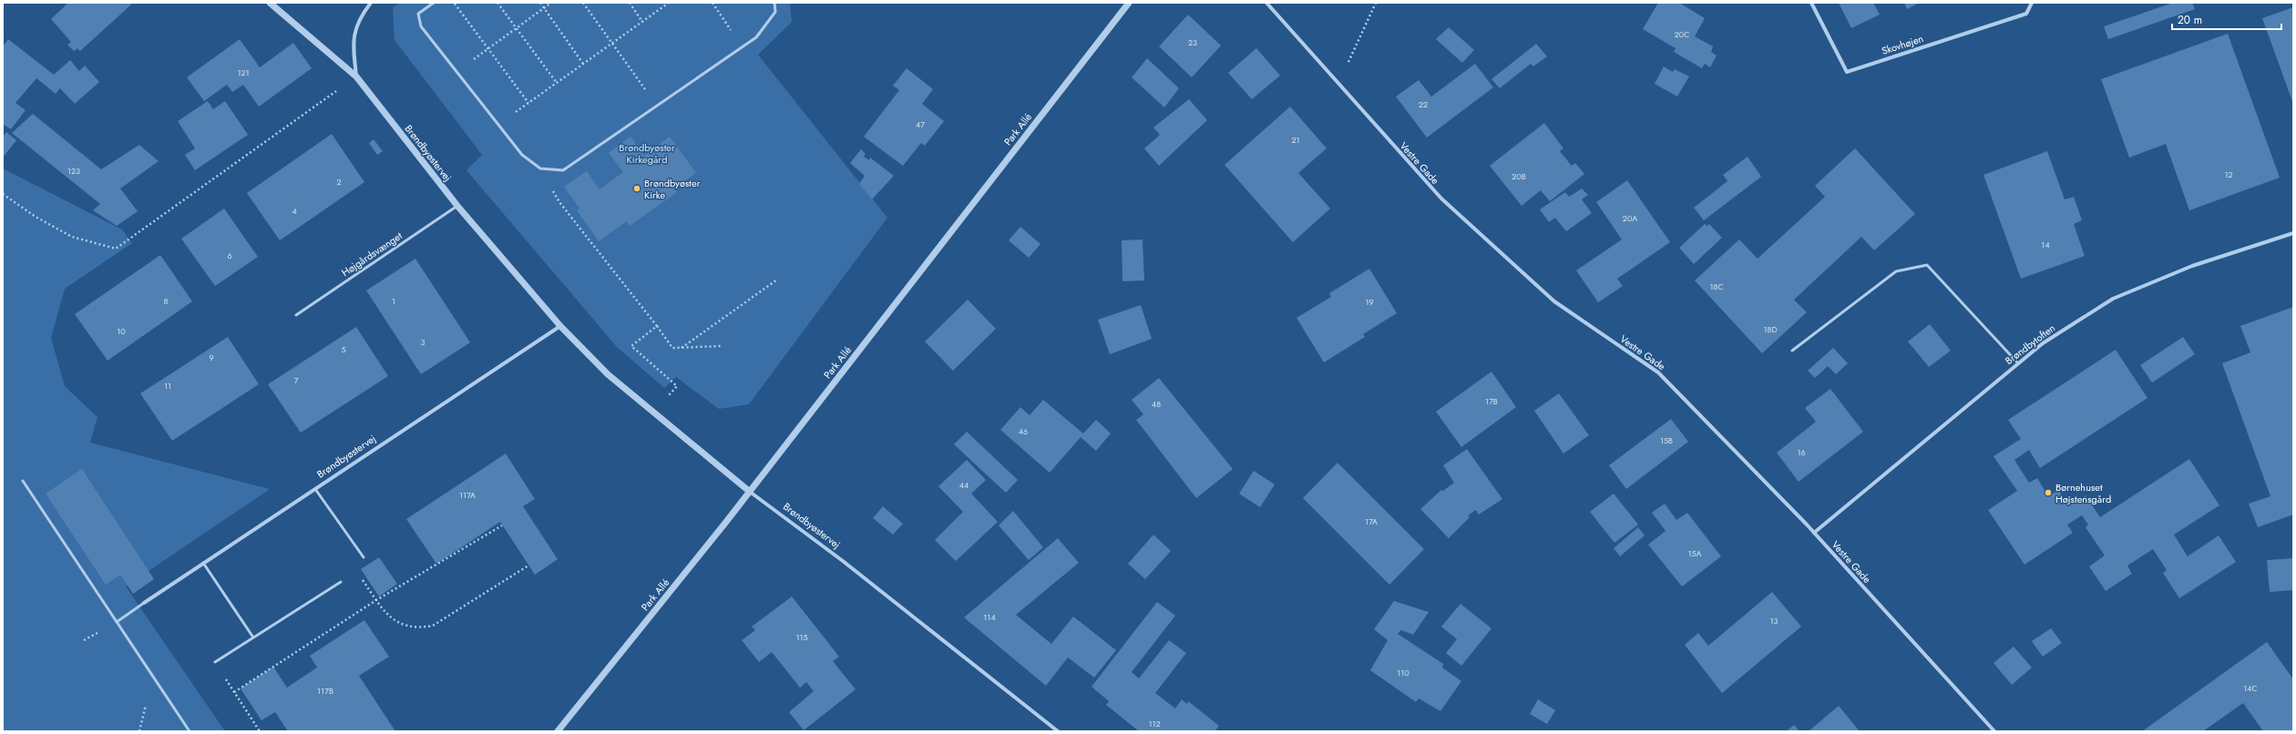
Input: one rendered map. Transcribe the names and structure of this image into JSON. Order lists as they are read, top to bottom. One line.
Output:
{"streets":{"street":["Skovhøjen","Park Allé","Brøndbyøstervej","Vestre Gade","Brøndbytoften"],"lane":["Højgårdsvænget"]},"crossings":[["Park Allé","Brøndbyøstervej"],["Brøndbyøstervej","Højgårdsvænget"],["Vestre Gade","Brøndbytoften"]],"parks":["Brøndbyøster Kirkegård"],"places":["Brøndbyøster Kirke","Børnehuset Højstensgård"],"house_numbers":["20C","23","121","22","47","21","123","12","20B","2","4","20A","14","6","18C","8","1","19","18D","10","3","5","9","7","11","17B","48","46","15B","16","44","117A","17A","15A","114","13","115","110","14C","117B","112"],"scale_bar":"20 m"}
